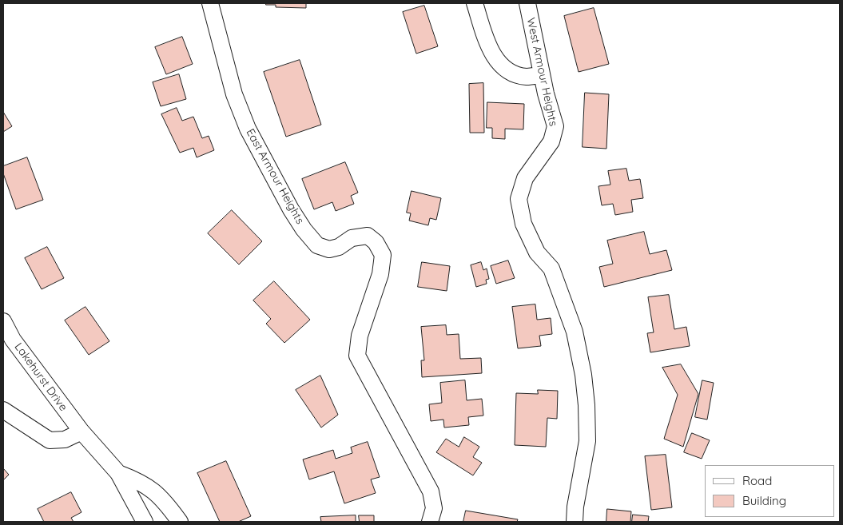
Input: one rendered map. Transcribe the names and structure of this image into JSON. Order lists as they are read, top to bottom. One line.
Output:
{"streets":{"street":["West Armour Heights","East Armour Heights","Lakehurst Drive"]},"legend":["Road","Building"]}
